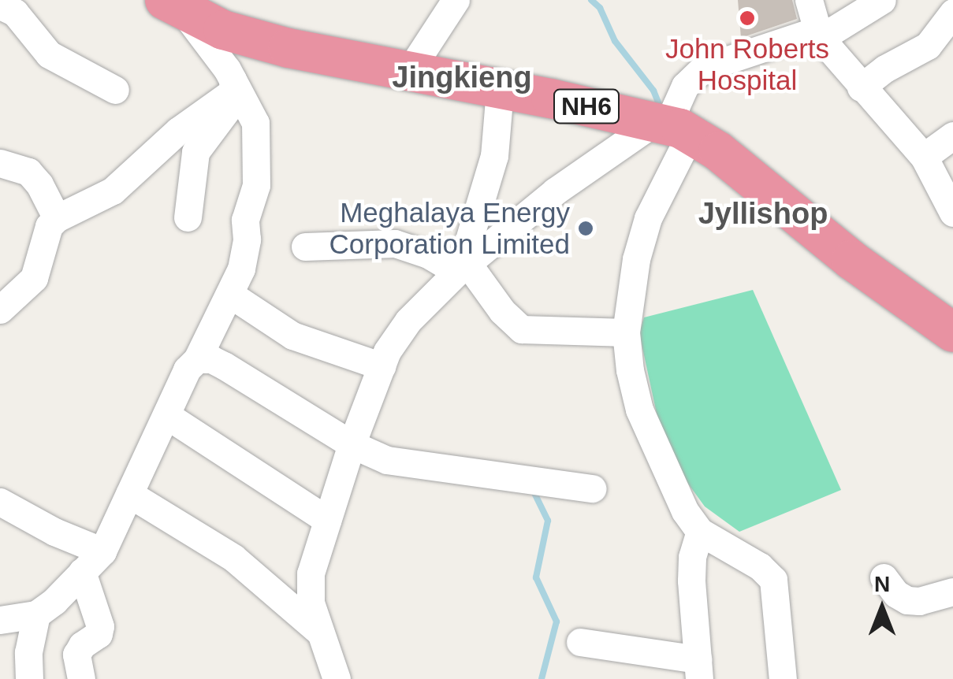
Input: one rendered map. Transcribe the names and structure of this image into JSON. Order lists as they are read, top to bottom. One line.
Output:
{"streets":{"highway":["NH6"]},"districts":["Jingkieng","Jyllishop"],"places":["John Roberts Hospital","Meghalaya Energy Corporation Limited"],"north":"top"}
